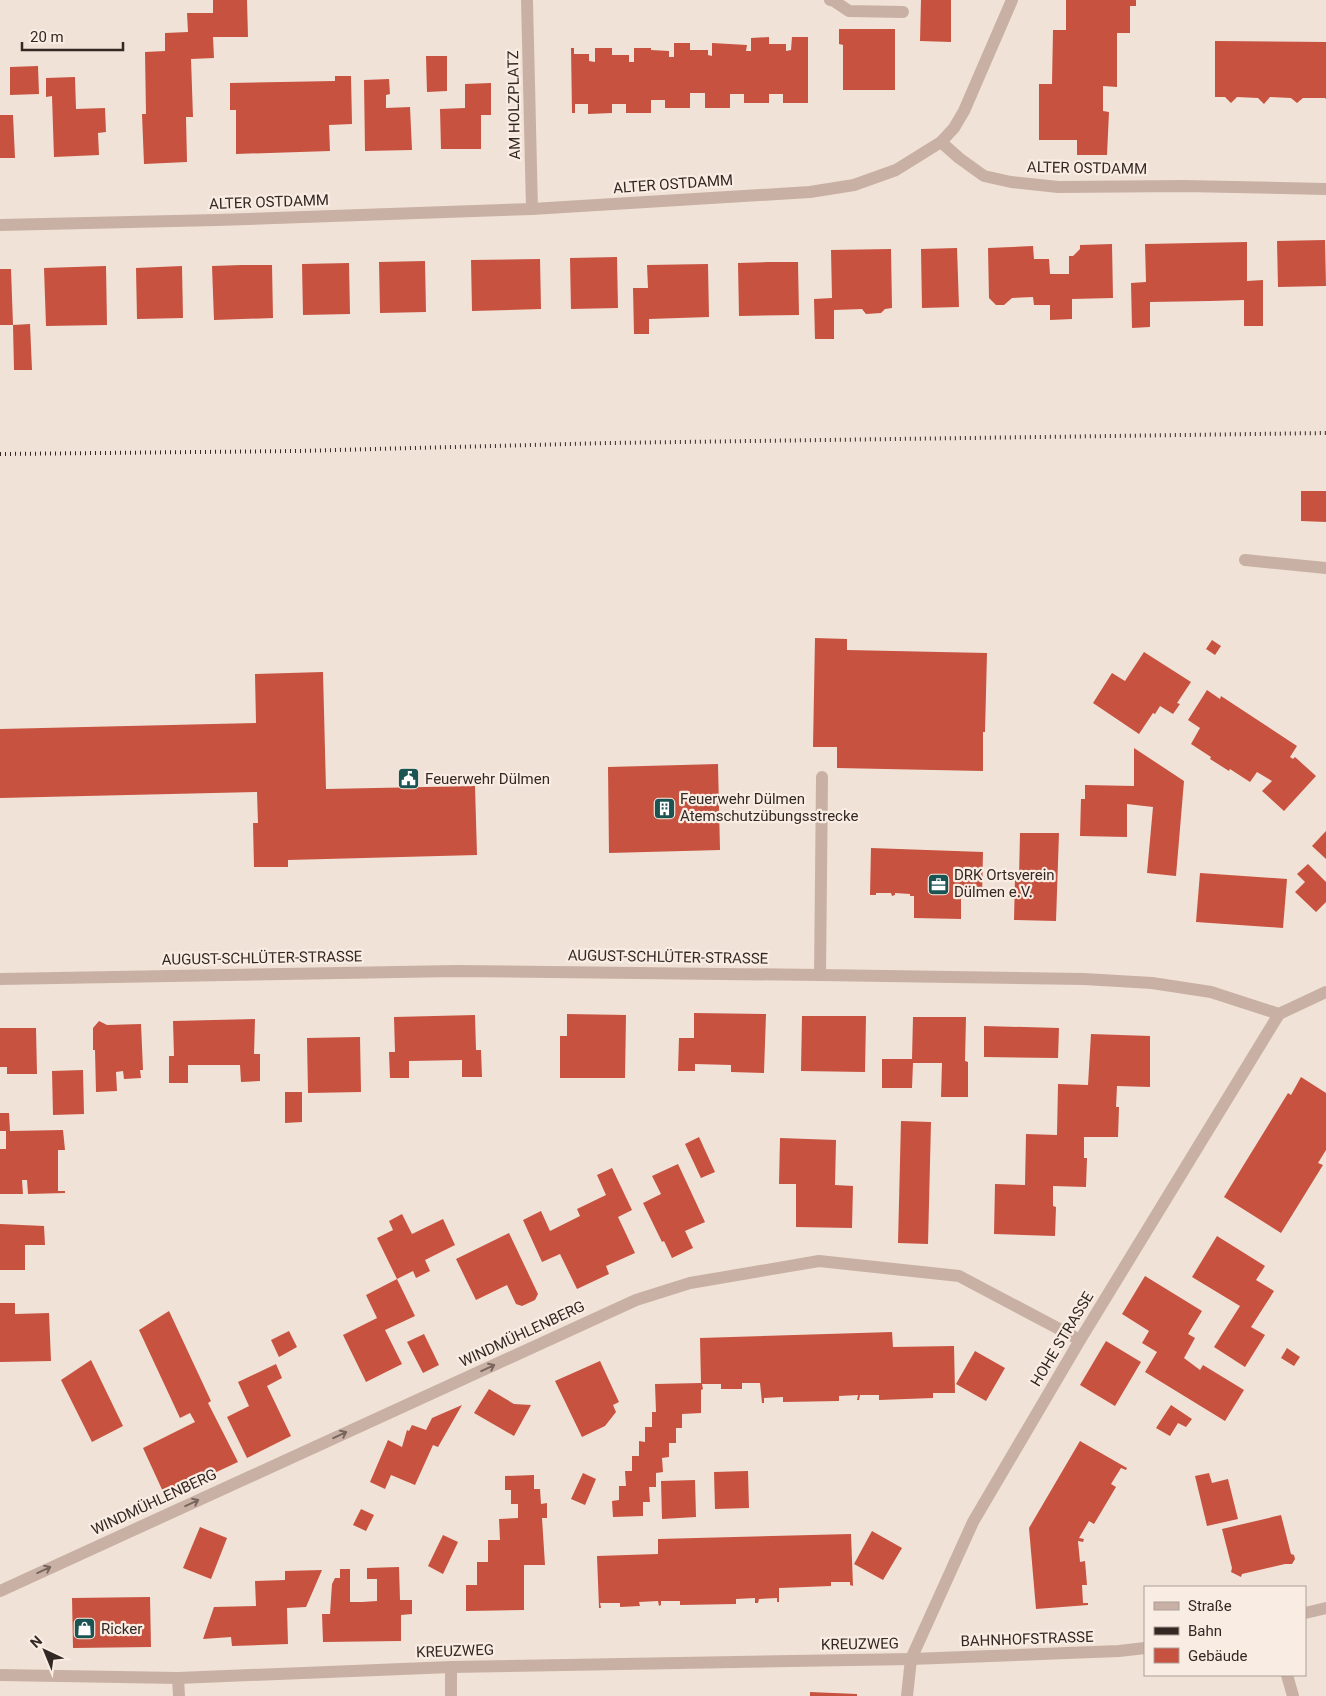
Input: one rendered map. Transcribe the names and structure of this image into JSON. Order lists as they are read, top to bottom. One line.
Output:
{"streets":{"street":["AM HOLZPLATZ","ALTER OSTDAMM","AUGUST-SCHLÜTER-STRASSE","WINDMÜHLENBERG","HOHE STRASSE","BAHNHOFSTRASSE","KREUZWEG"]},"crossings":[["AM HOLZPLATZ","ALTER OSTDAMM"],["AUGUST-SCHLÜTER-STRASSE","HOHE STRASSE"],["WINDMÜHLENBERG","HOHE STRASSE"],["HOHE STRASSE","BAHNHOFSTRASSE"],["HOHE STRASSE","KREUZWEG"],["BAHNHOFSTRASSE","KREUZWEG"]],"one_way":["WINDMÜHLENBERG"],"places":{"public building":["Feuerwehr Dülmen"],"building":["Feuerwehr Dülmen Atemschutzübungsstrecke"],"office":["DRK Ortsverein Dülmen e.V."],"shop":["Ricker"]},"legend":["Straße","Bahn","Gebäude"],"scale_bar":"20 m","north":"top left"}
